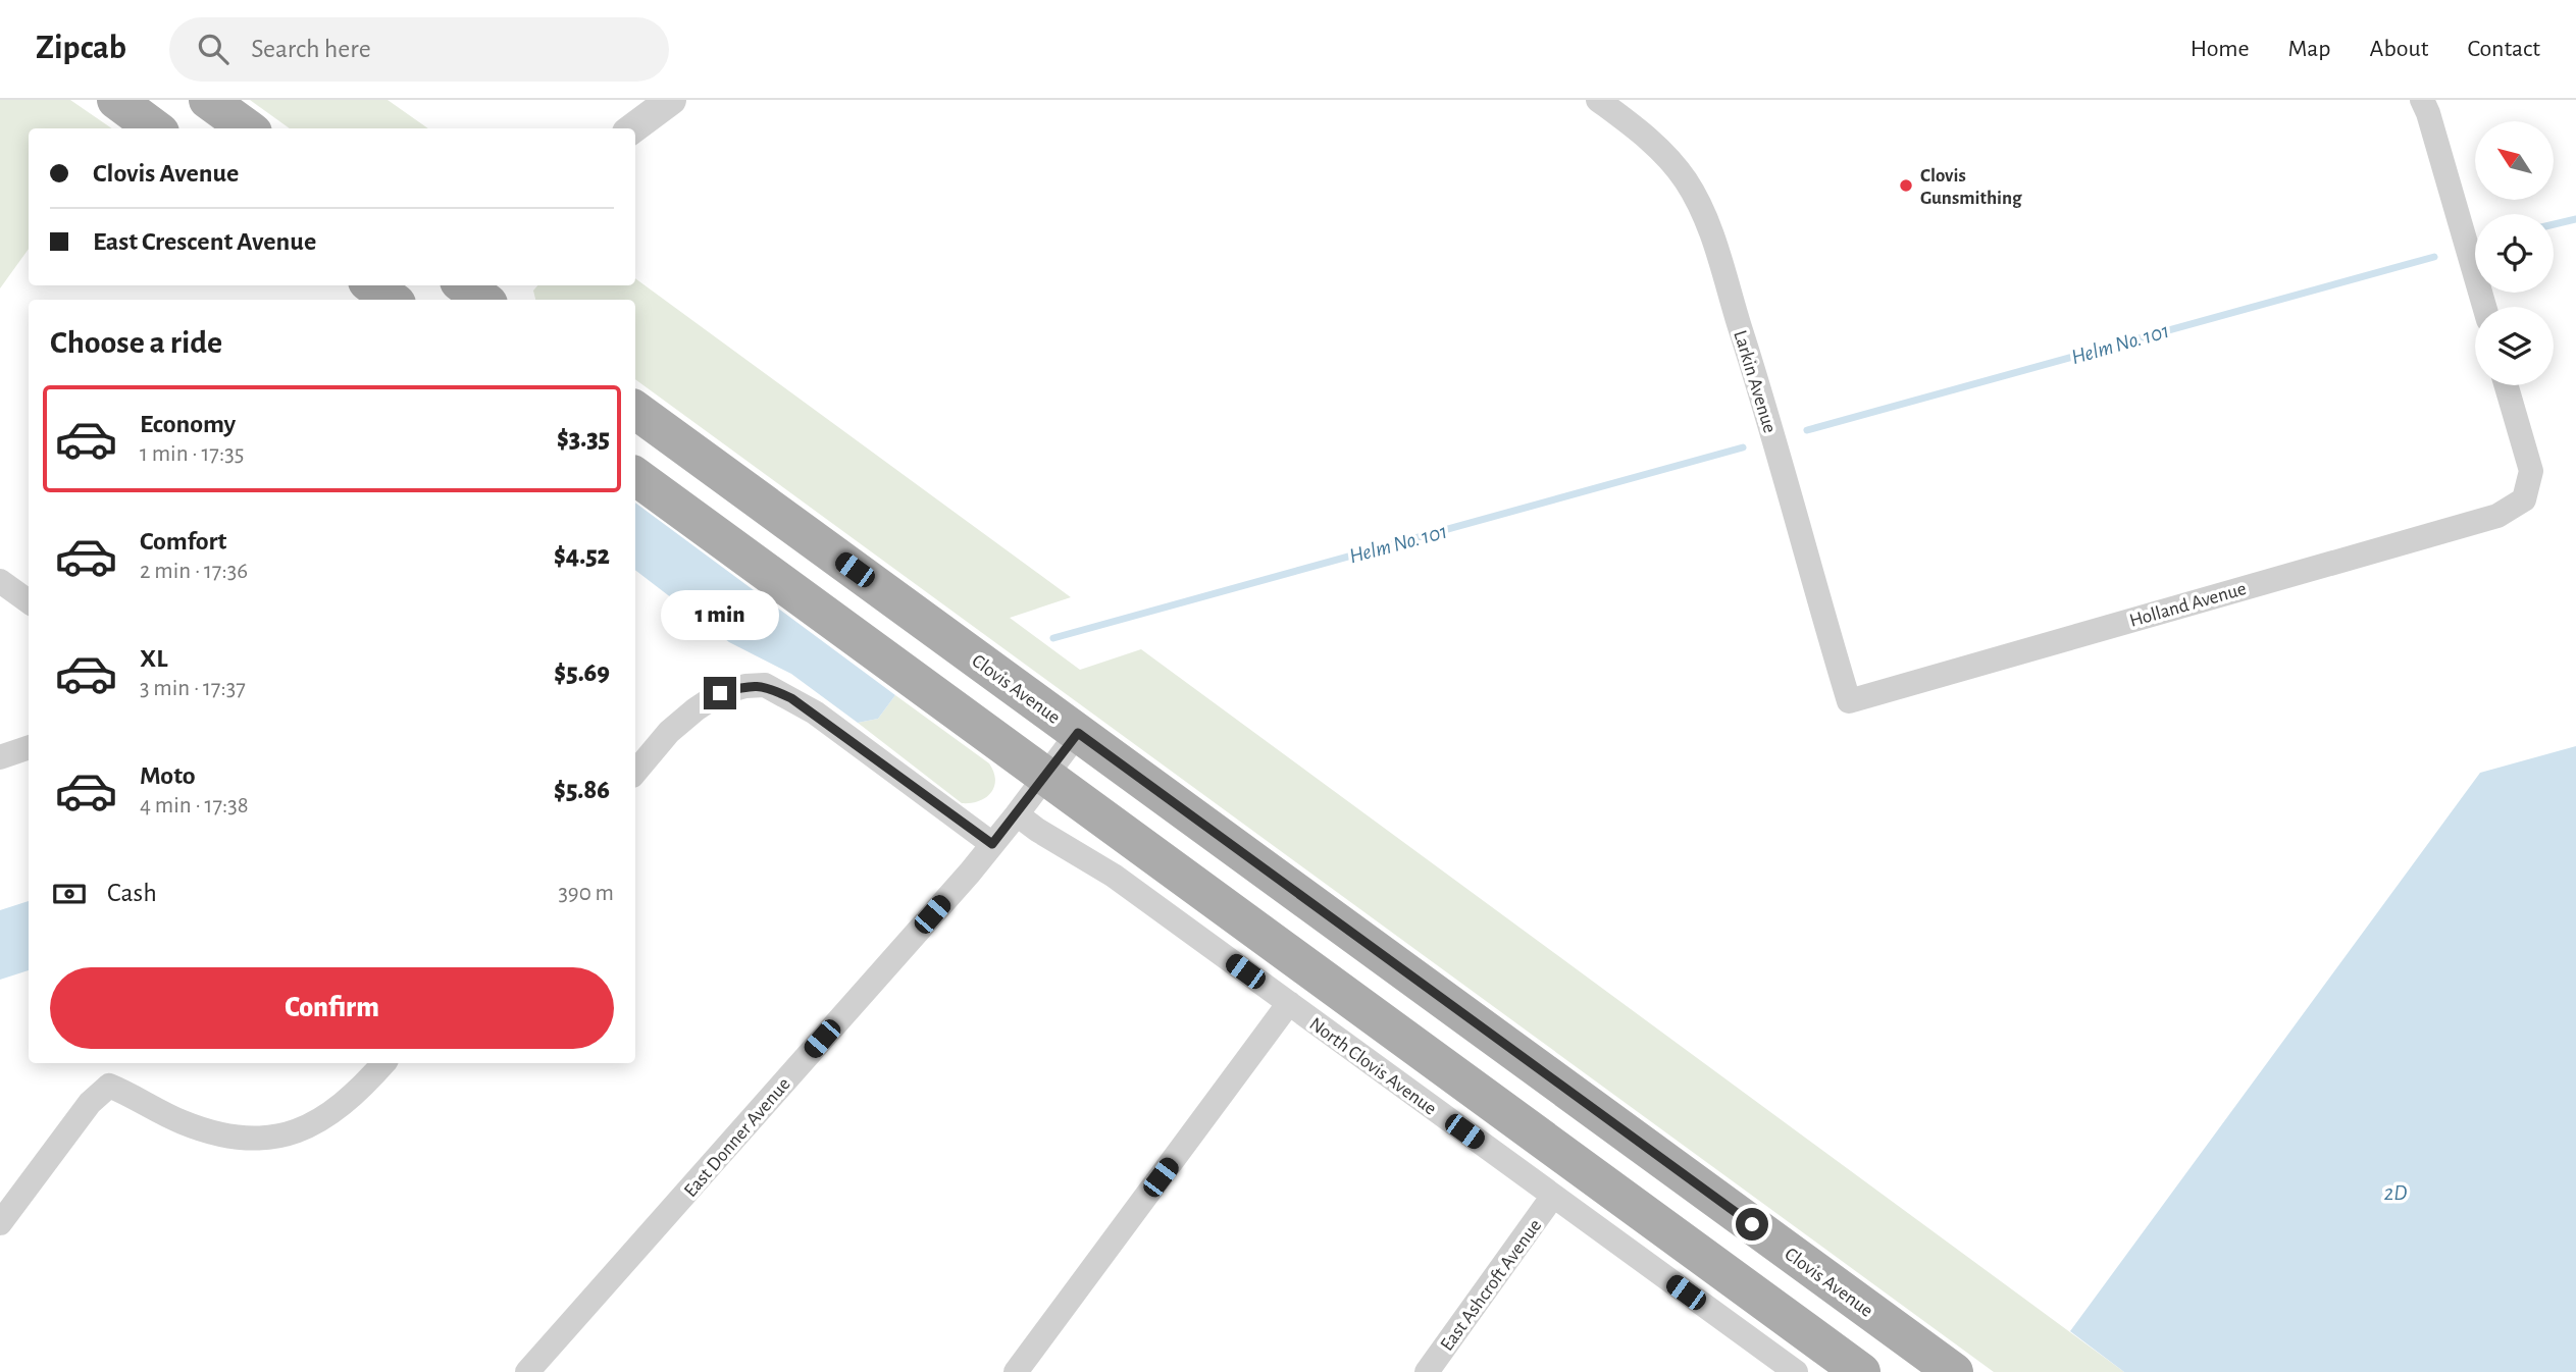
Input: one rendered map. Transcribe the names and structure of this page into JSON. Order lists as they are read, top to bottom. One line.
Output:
{"streets":{"main road":["Clovis Avenue"],"street":["Larkin Avenue","Holland Avenue","North Clovis Avenue","East Donner Avenue","East Ashcroft Avenue"]},"crossings":[["Larkin Avenue","Holland Avenue"],["Clovis Avenue","East Donner Avenue"],["North Clovis Avenue","East Donner Avenue"],["North Clovis Avenue","East Ashcroft Avenue"]],"water":["Helm No. 101","2D"],"places":["Clovis Gunsmithing"],"north":"top left","page":{"header":"Zipcab","search":"Search here","nav":["Home","Map","About","Contact"],"banner":["Clovis Avenue","East Crescent Avenue"],"heading":"Choose a ride","list":[{"name":"Economy","note":"1 min · 17:35","value":"$3.35"},{"name":"Comfort","note":"2 min · 17:36","value":"$4.52"},{"name":"XL","note":"3 min · 17:37","value":"$5.69"},{"name":"Moto","note":"4 min · 17:38","value":"$5.86"}],"bubble":"1 min","pay":["Cash","390 m"],"buttons":"Confirm"}}
